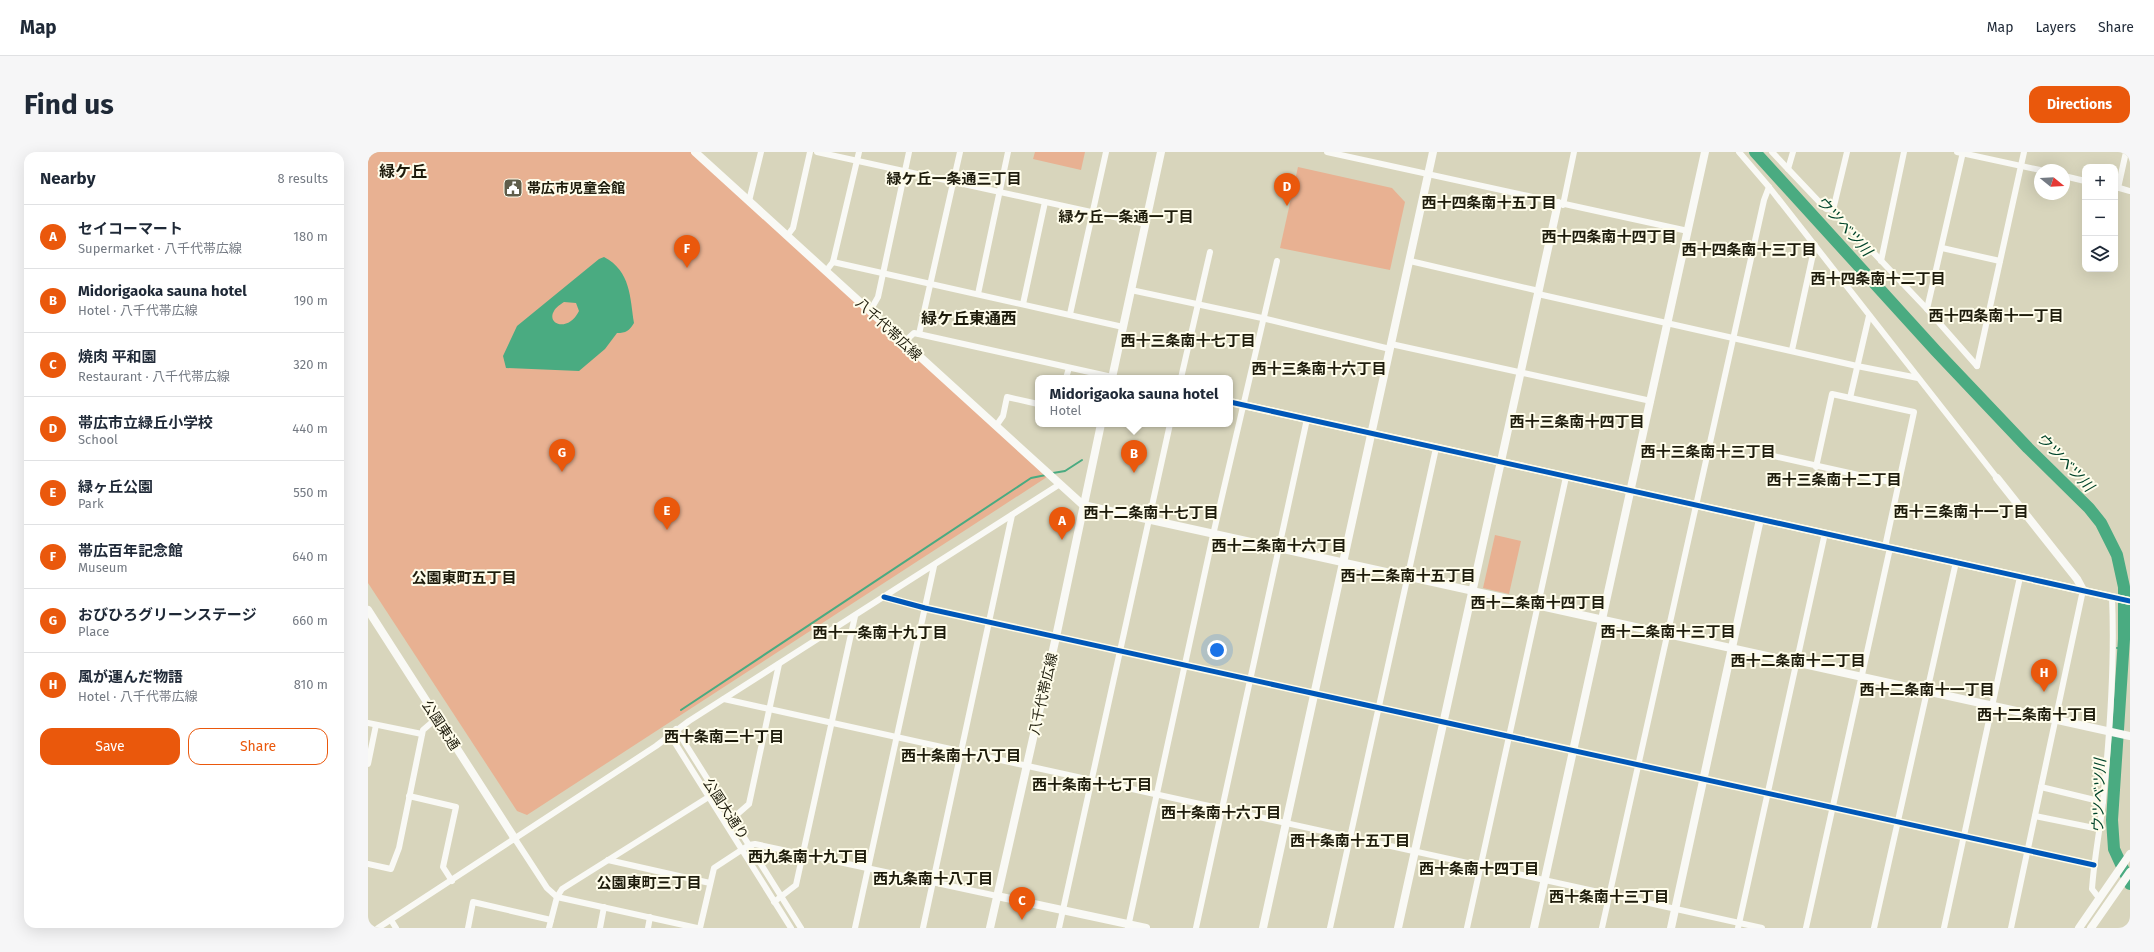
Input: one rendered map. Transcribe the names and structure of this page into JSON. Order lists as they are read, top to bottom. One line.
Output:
{"streets":{"street":["八千代帯広線","公園東通","公園大通り"]},"districts":["緑ケ丘","緑ケ丘一条通三丁目","西十四条南十五丁目","緑ケ丘一条通一丁目","西十四条南十四丁目","西十四条南十三丁目","西十四条南十二丁目","西十四条南十一丁目","緑ケ丘東通西","西十三条南十七丁目","西十三条南十六丁目","西十三条南十四丁目","西十三条南十三丁目","西十三条南十二丁目","西十三条南十一丁目","西十二条南十七丁目","西十二条南十六丁目","西十二条南十五丁目","公園東町五丁目","西十二条南十四丁目","西十二条南十三丁目","西十一条南十九丁目","西十二条南十二丁目","西十二条南十一丁目","西十二条南十丁目","西十条南二十丁目","西十条南十八丁目","西十条南十七丁目","西十条南十六丁目","西十条南十五丁目","西九条南十九丁目","西十条南十四丁目","西九条南十八丁目","公園東町三丁目","西十条南十三丁目"],"water":["ウツベツ川"],"places":{"public building":["帯広市児童会館"]},"north":"right","page":{"header":"Map","nav":["Map","Layers","Share"],"buttons":["Directions",["Save","Share"]],"title":"Find us","heading":["Nearby","8 results"],"map_buttons":["+","−"],"pins":["D","F","G","B","E","A","H","C"],"list":[{"mark":"A","name":"セイコーマート","note":"Supermarket · 八千代帯広線","value":"180 m"},{"mark":"B","name":"Midorigaoka sauna hotel","note":"Hotel · 八千代帯広線","value":"190 m"},{"mark":"C","name":"焼肉 平和園","note":"Restaurant · 八千代帯広線","value":"320 m"},{"mark":"D","name":"帯広市立緑丘小学校","note":"School","value":"440 m"},{"mark":"E","name":"緑ヶ丘公園","note":"Park","value":"550 m"},{"mark":"F","name":"帯広百年記念館","note":"Museum","value":"640 m"},{"mark":"G","name":"おびひろグリーンステージ","note":"Place","value":"660 m"},{"mark":"H","name":"風が運んだ物語","note":"Hotel · 八千代帯広線","value":"810 m"}],"popup":["Midorigaoka sauna hotel","Hotel"]}}
